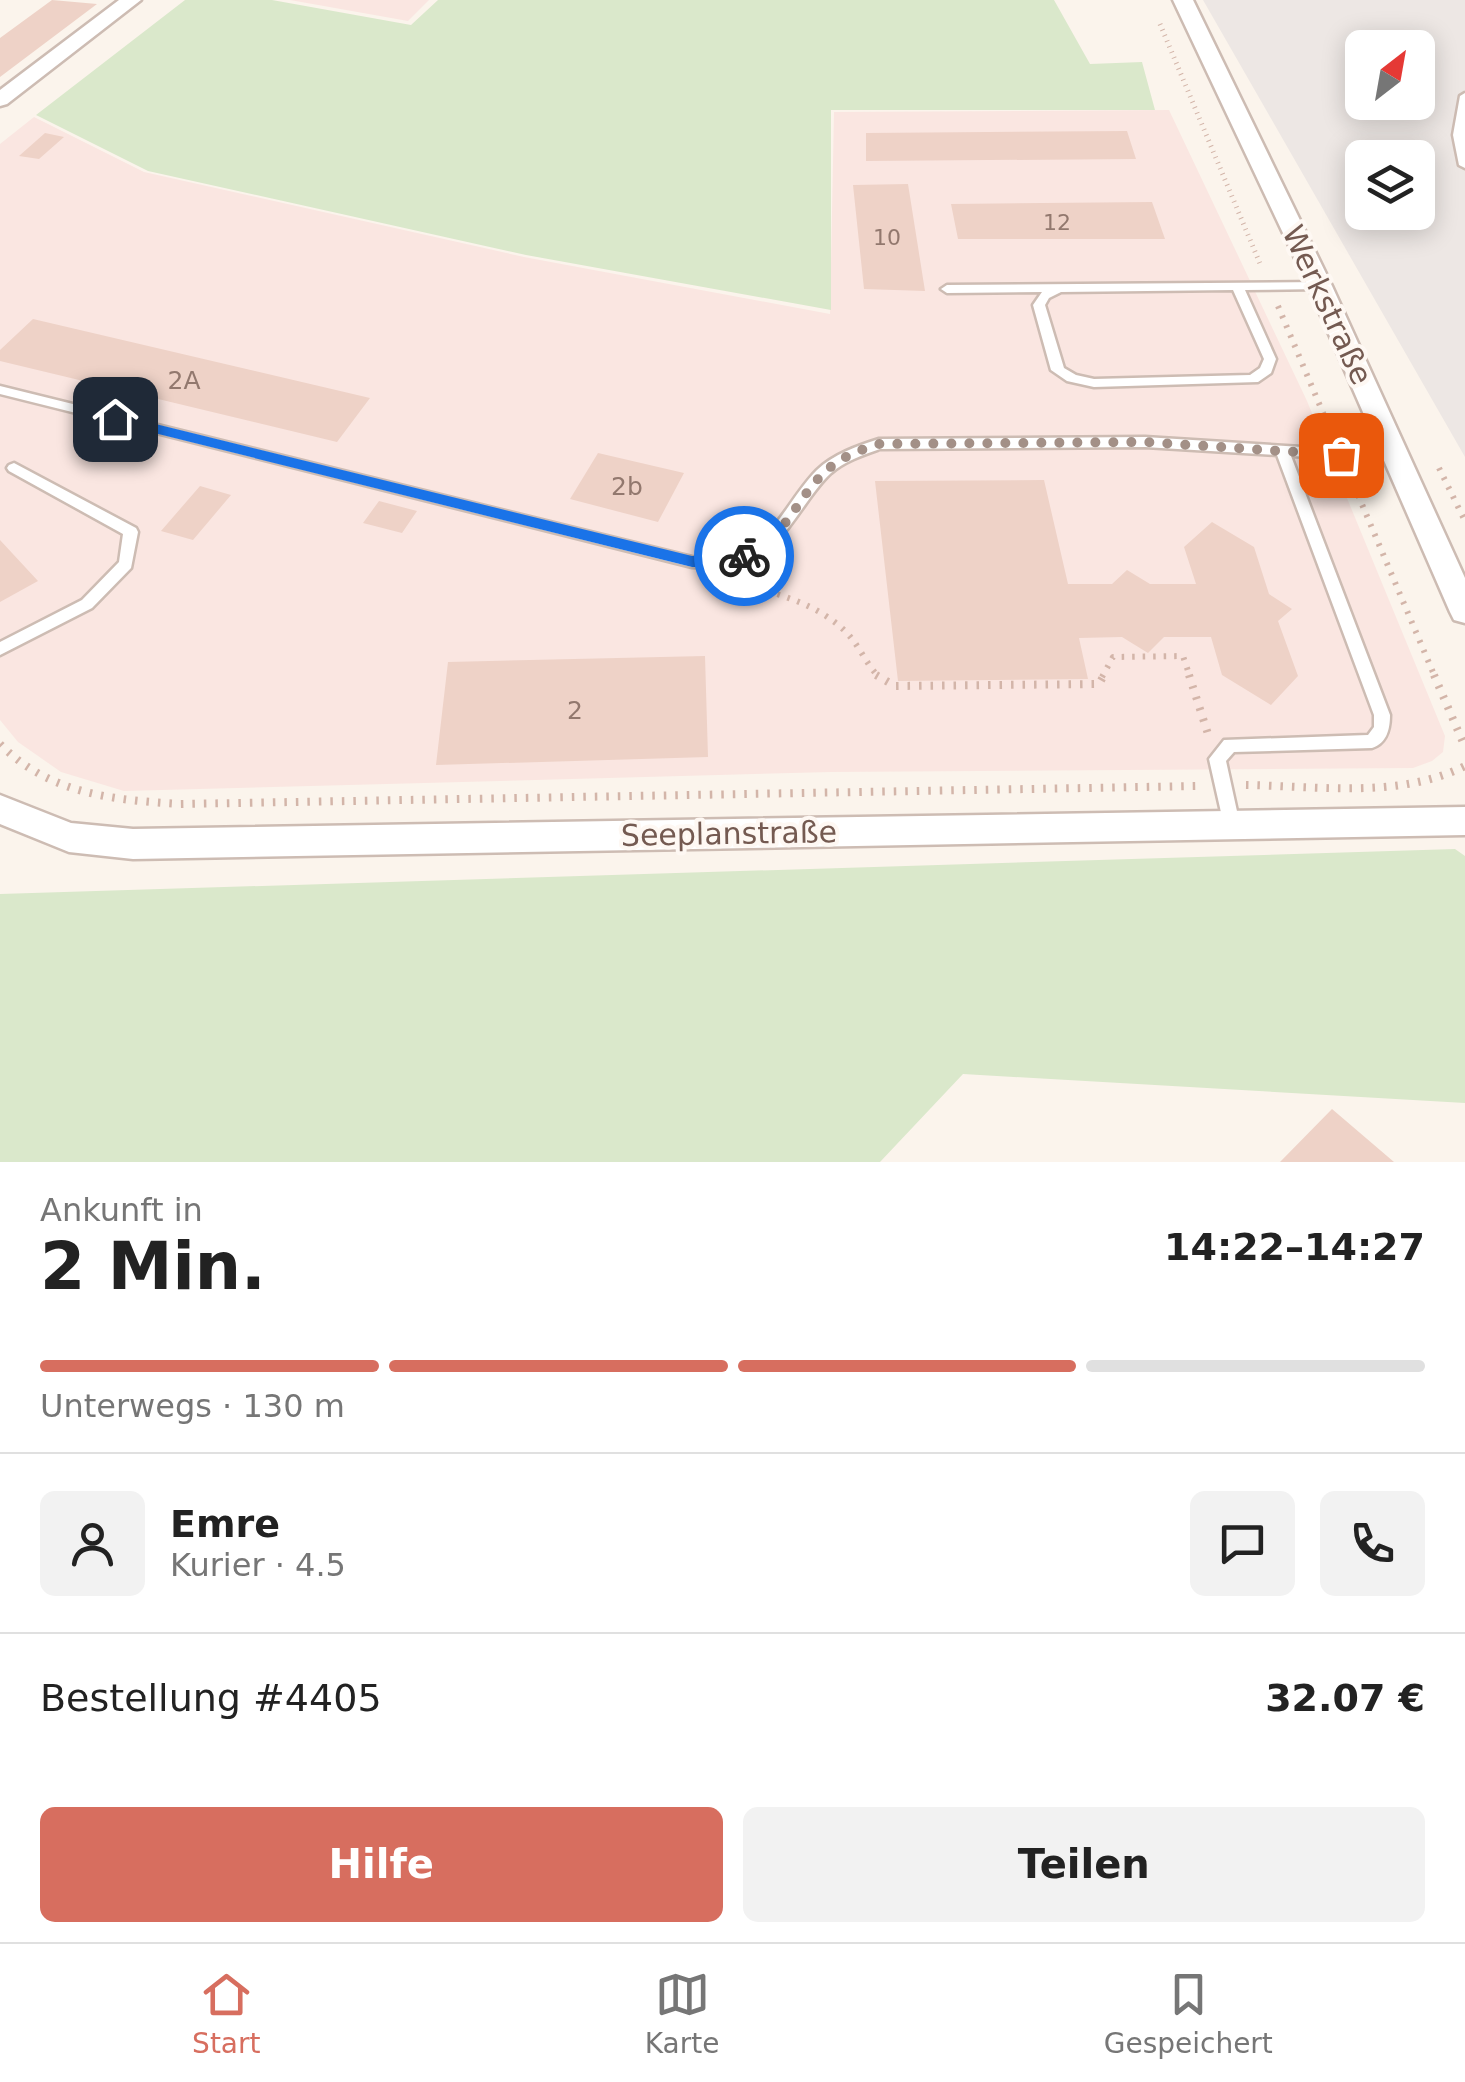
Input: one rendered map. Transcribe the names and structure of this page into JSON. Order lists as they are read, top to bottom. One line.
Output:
{"streets":{"street":["Werkstraße","Seeplanstraße"]},"house_numbers":["12","10","2A","2b","2"],"north":"top right","page":{"heading":["2 Min.","Ankunft in","14:22–14:27"],"panel":["Emre","Kurier · 4.5","Bestellung #4405","32.07 €"],"bar":"Unterwegs · 130 m","buttons":["Hilfe","Teilen"],"tabs":["Start","Karte","Gespeichert"]}}
